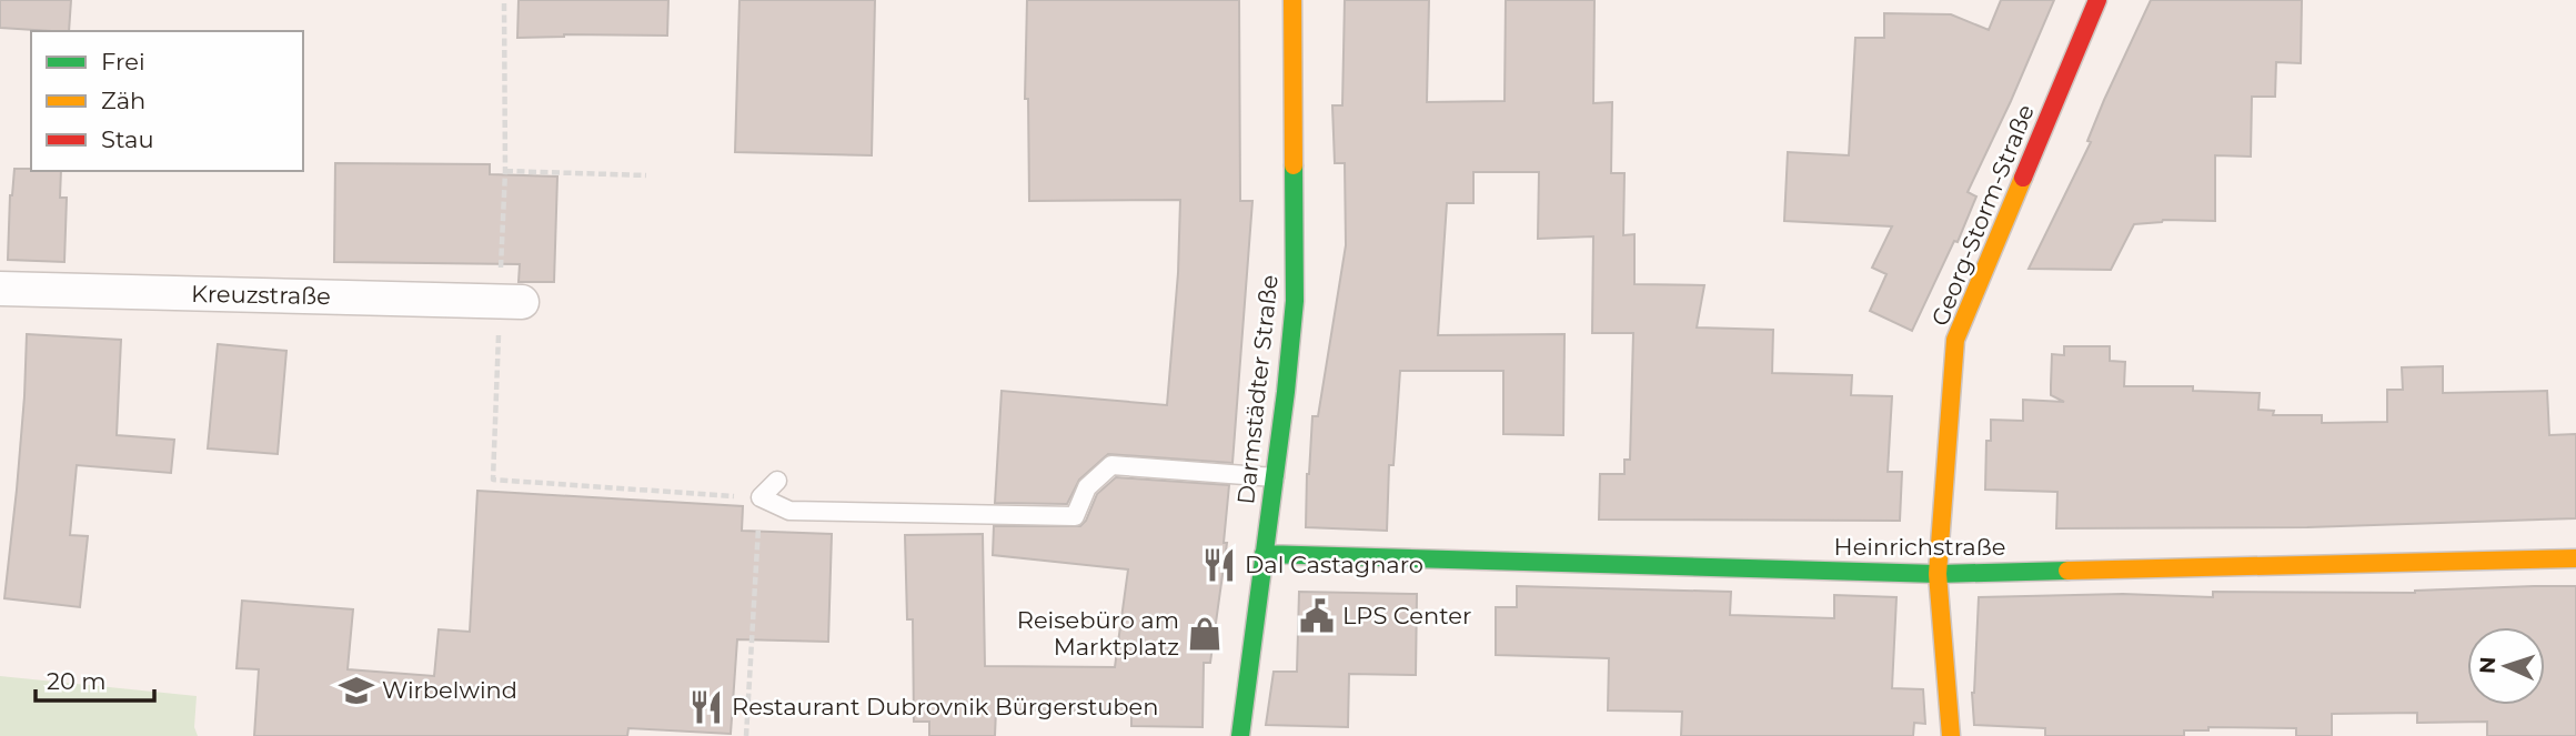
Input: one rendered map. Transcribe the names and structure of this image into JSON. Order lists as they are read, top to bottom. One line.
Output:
{"streets":{"street":["Georg-Storm-Straße","Kreuzstraße","Darmstädter Straße","Heinrichstraße"]},"crossings":[["Georg-Storm-Straße","Heinrichstraße"],["Darmstädter Straße","Heinrichstraße"]],"places":{"restaurant":["Dal Castagnaro","Restaurant Dubrovnik Bürgerstuben"],"public building":["LPS Center"],"shop":["Reisebüro am Marktplatz"],"school or university":["Wirbelwind"]},"legend":["Frei","Zäh","Stau"],"scale_bar":"20 m","north":"left"}
